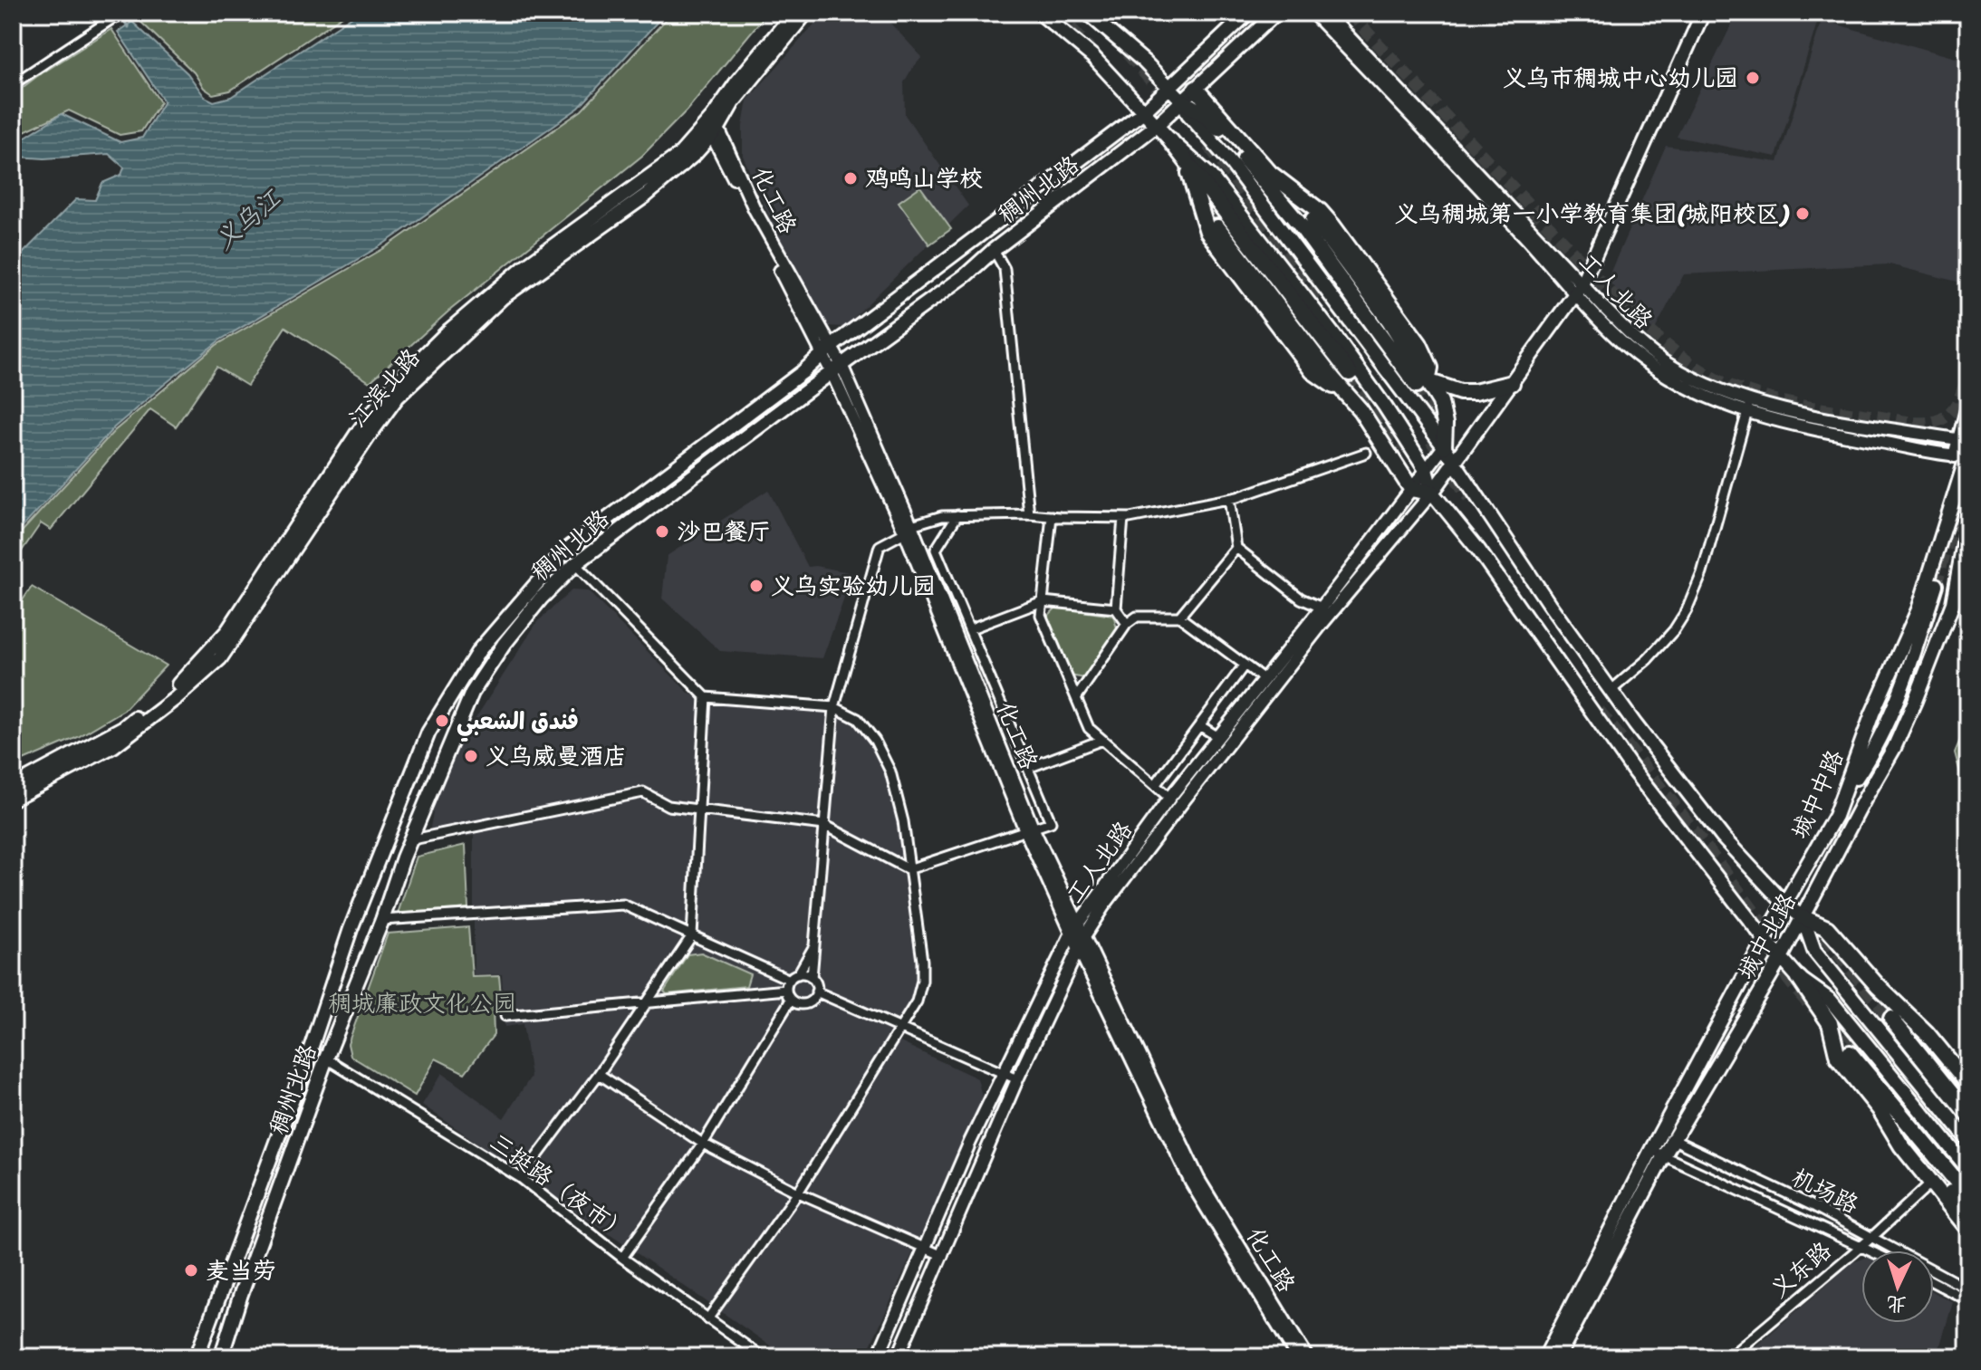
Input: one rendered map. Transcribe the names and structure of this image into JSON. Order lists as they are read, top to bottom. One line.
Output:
{"streets":{"main road":["稠州北路","江滨北路","城中中路","城中北路"],"street":["化工路","工人北路","三挺路（夜市）","机场路","义东路"]},"crossings":[["稠州北路","化工路"],["稠州北路","三挺路（夜市）"],["化工路","工人北路"],["化工路","江滨北路"],["工人北路","城中中路"],["城中中路","城中北路"],["城中中路","机场路"],["城中北路","机场路"],["机场路","义东路"]],"water":["义乌江"],"parks":["稠城廉政文化公园"],"places":["义乌市稠城中心幼儿园","鸡鸣山学校","义乌稠城第一小学教育集团(城阳校区)","沙巴餐厅","义乌实验幼儿园","فندق الشعبي","义乌威曼酒店","麦当劳"],"north":"bottom"}
